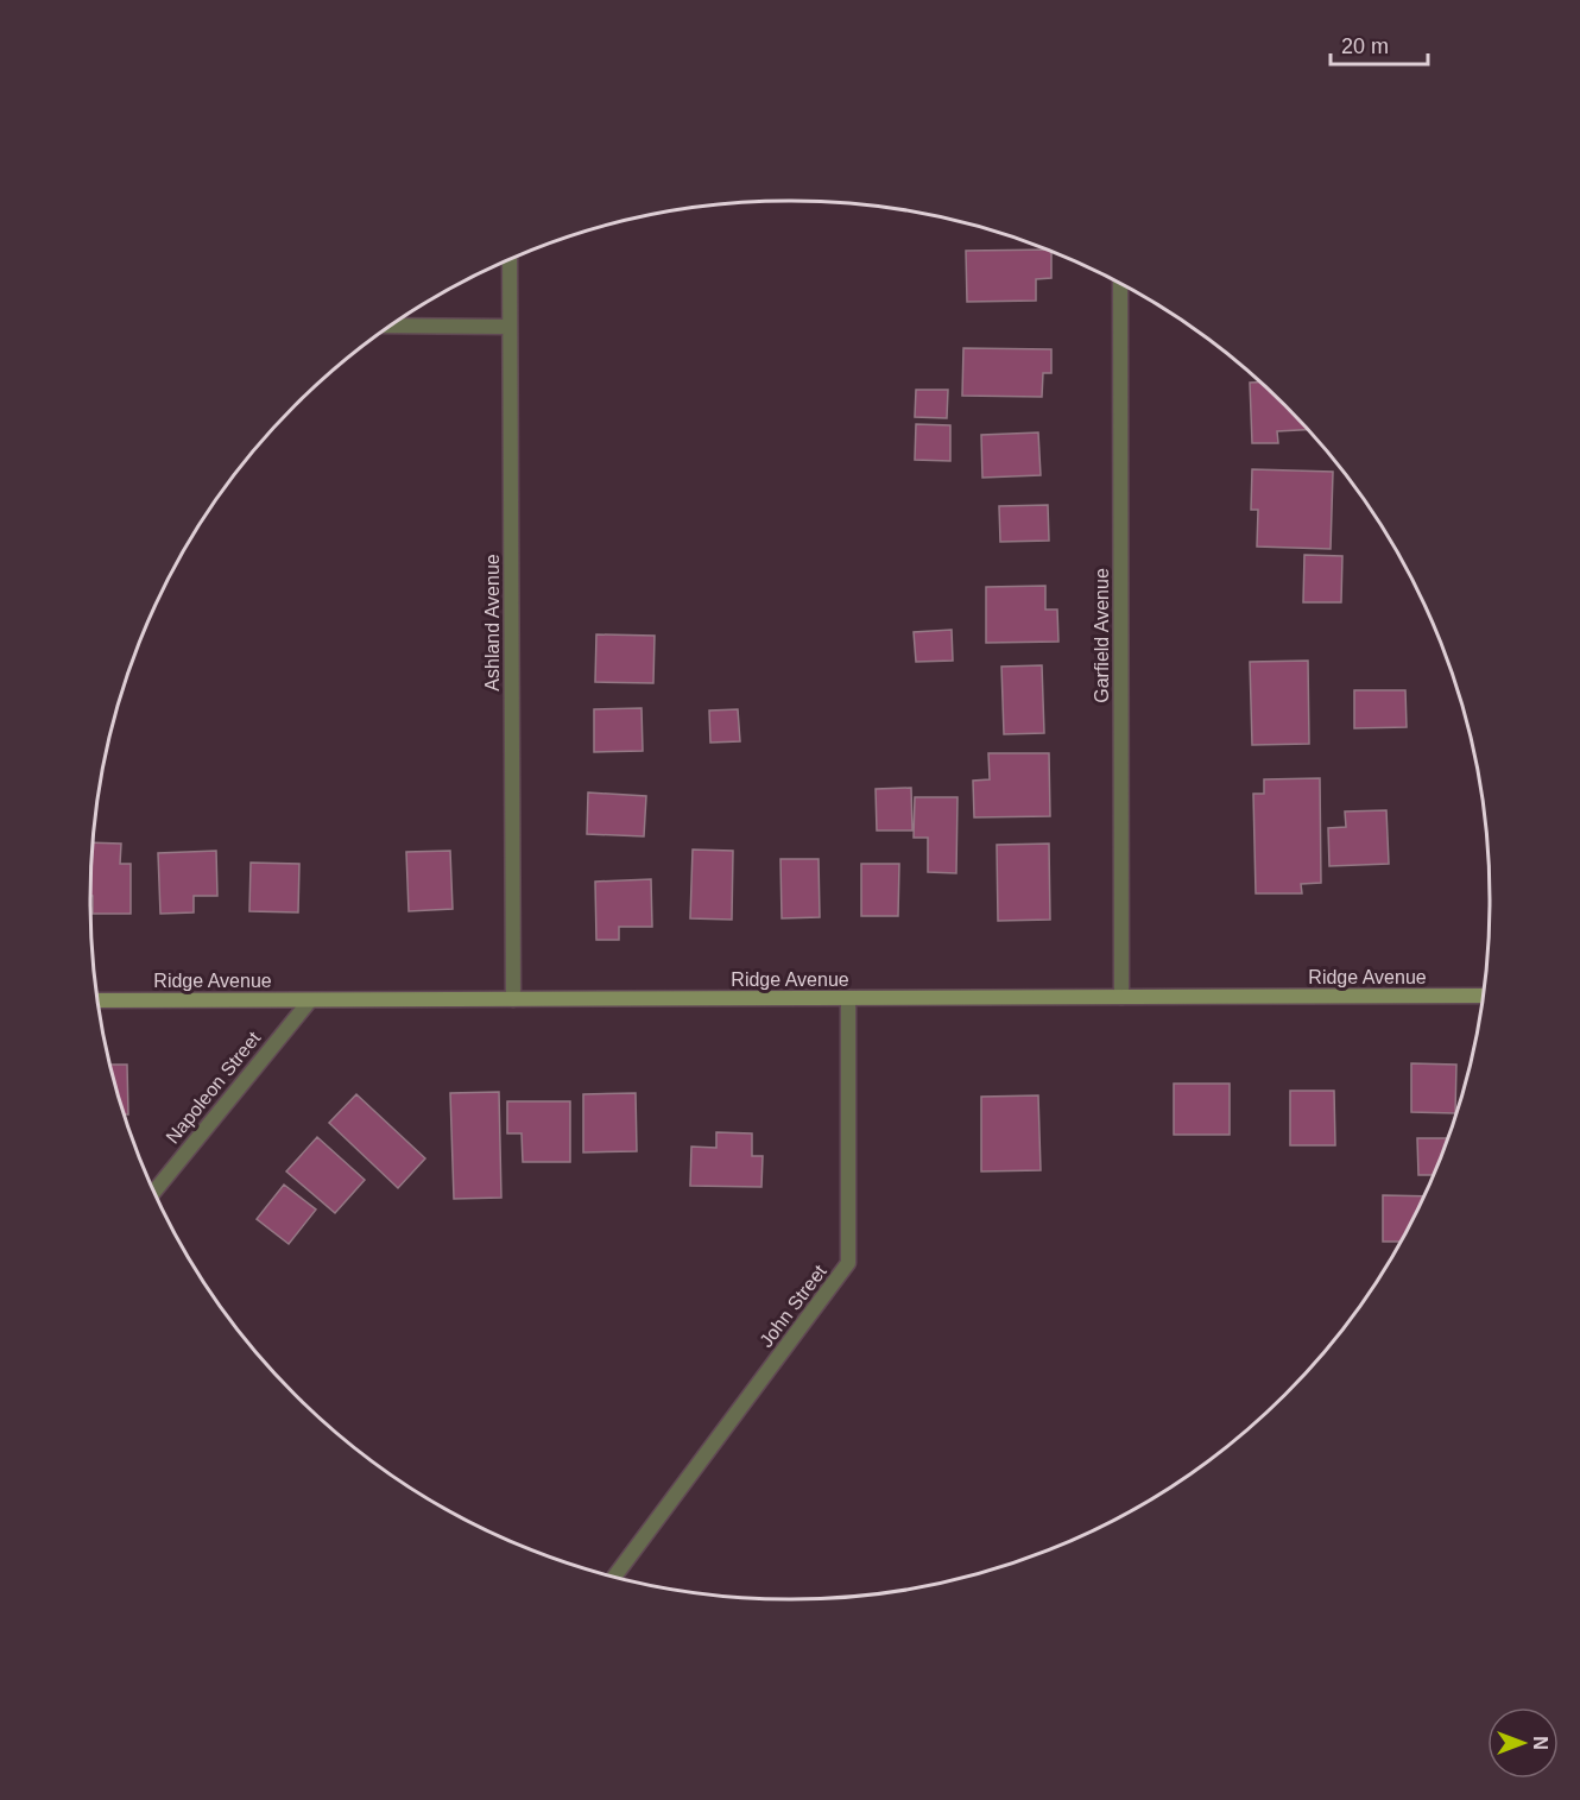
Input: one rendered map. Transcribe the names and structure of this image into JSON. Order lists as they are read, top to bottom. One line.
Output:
{"streets":{"street":["Ashland Avenue","Garfield Avenue","Ridge Avenue","Napoleon Street","John Street"]},"crossings":[["Ashland Avenue","Ridge Avenue"],["Garfield Avenue","Ridge Avenue"],["Ridge Avenue","Napoleon Street"],["Ridge Avenue","John Street"]],"scale_bar":"20 m","north":"right"}
